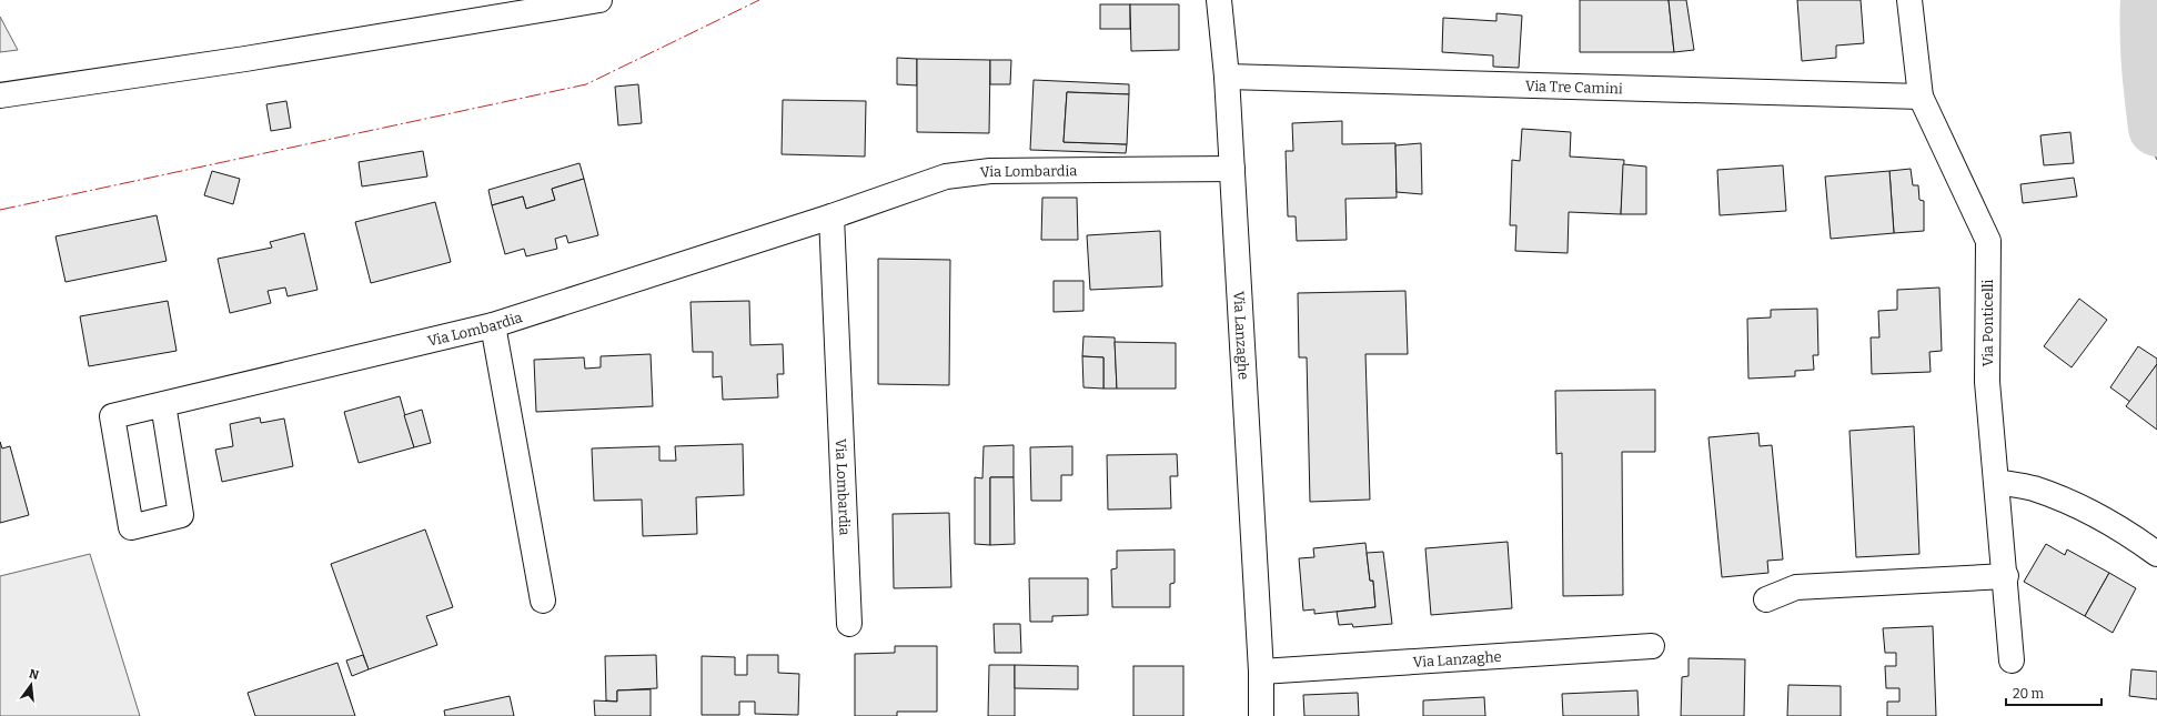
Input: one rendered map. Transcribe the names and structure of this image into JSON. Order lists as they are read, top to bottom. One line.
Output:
{"streets":{"main road":["Via Tre Camini","Via Lombardia","Via Ponticelli","Via Lanzaghe"]},"crossings":[["Via Tre Camini","Via Ponticelli"],["Via Tre Camini","Via Lanzaghe"],["Via Lombardia","Via Lanzaghe"]],"scale_bar":"20 m","north":"top"}
